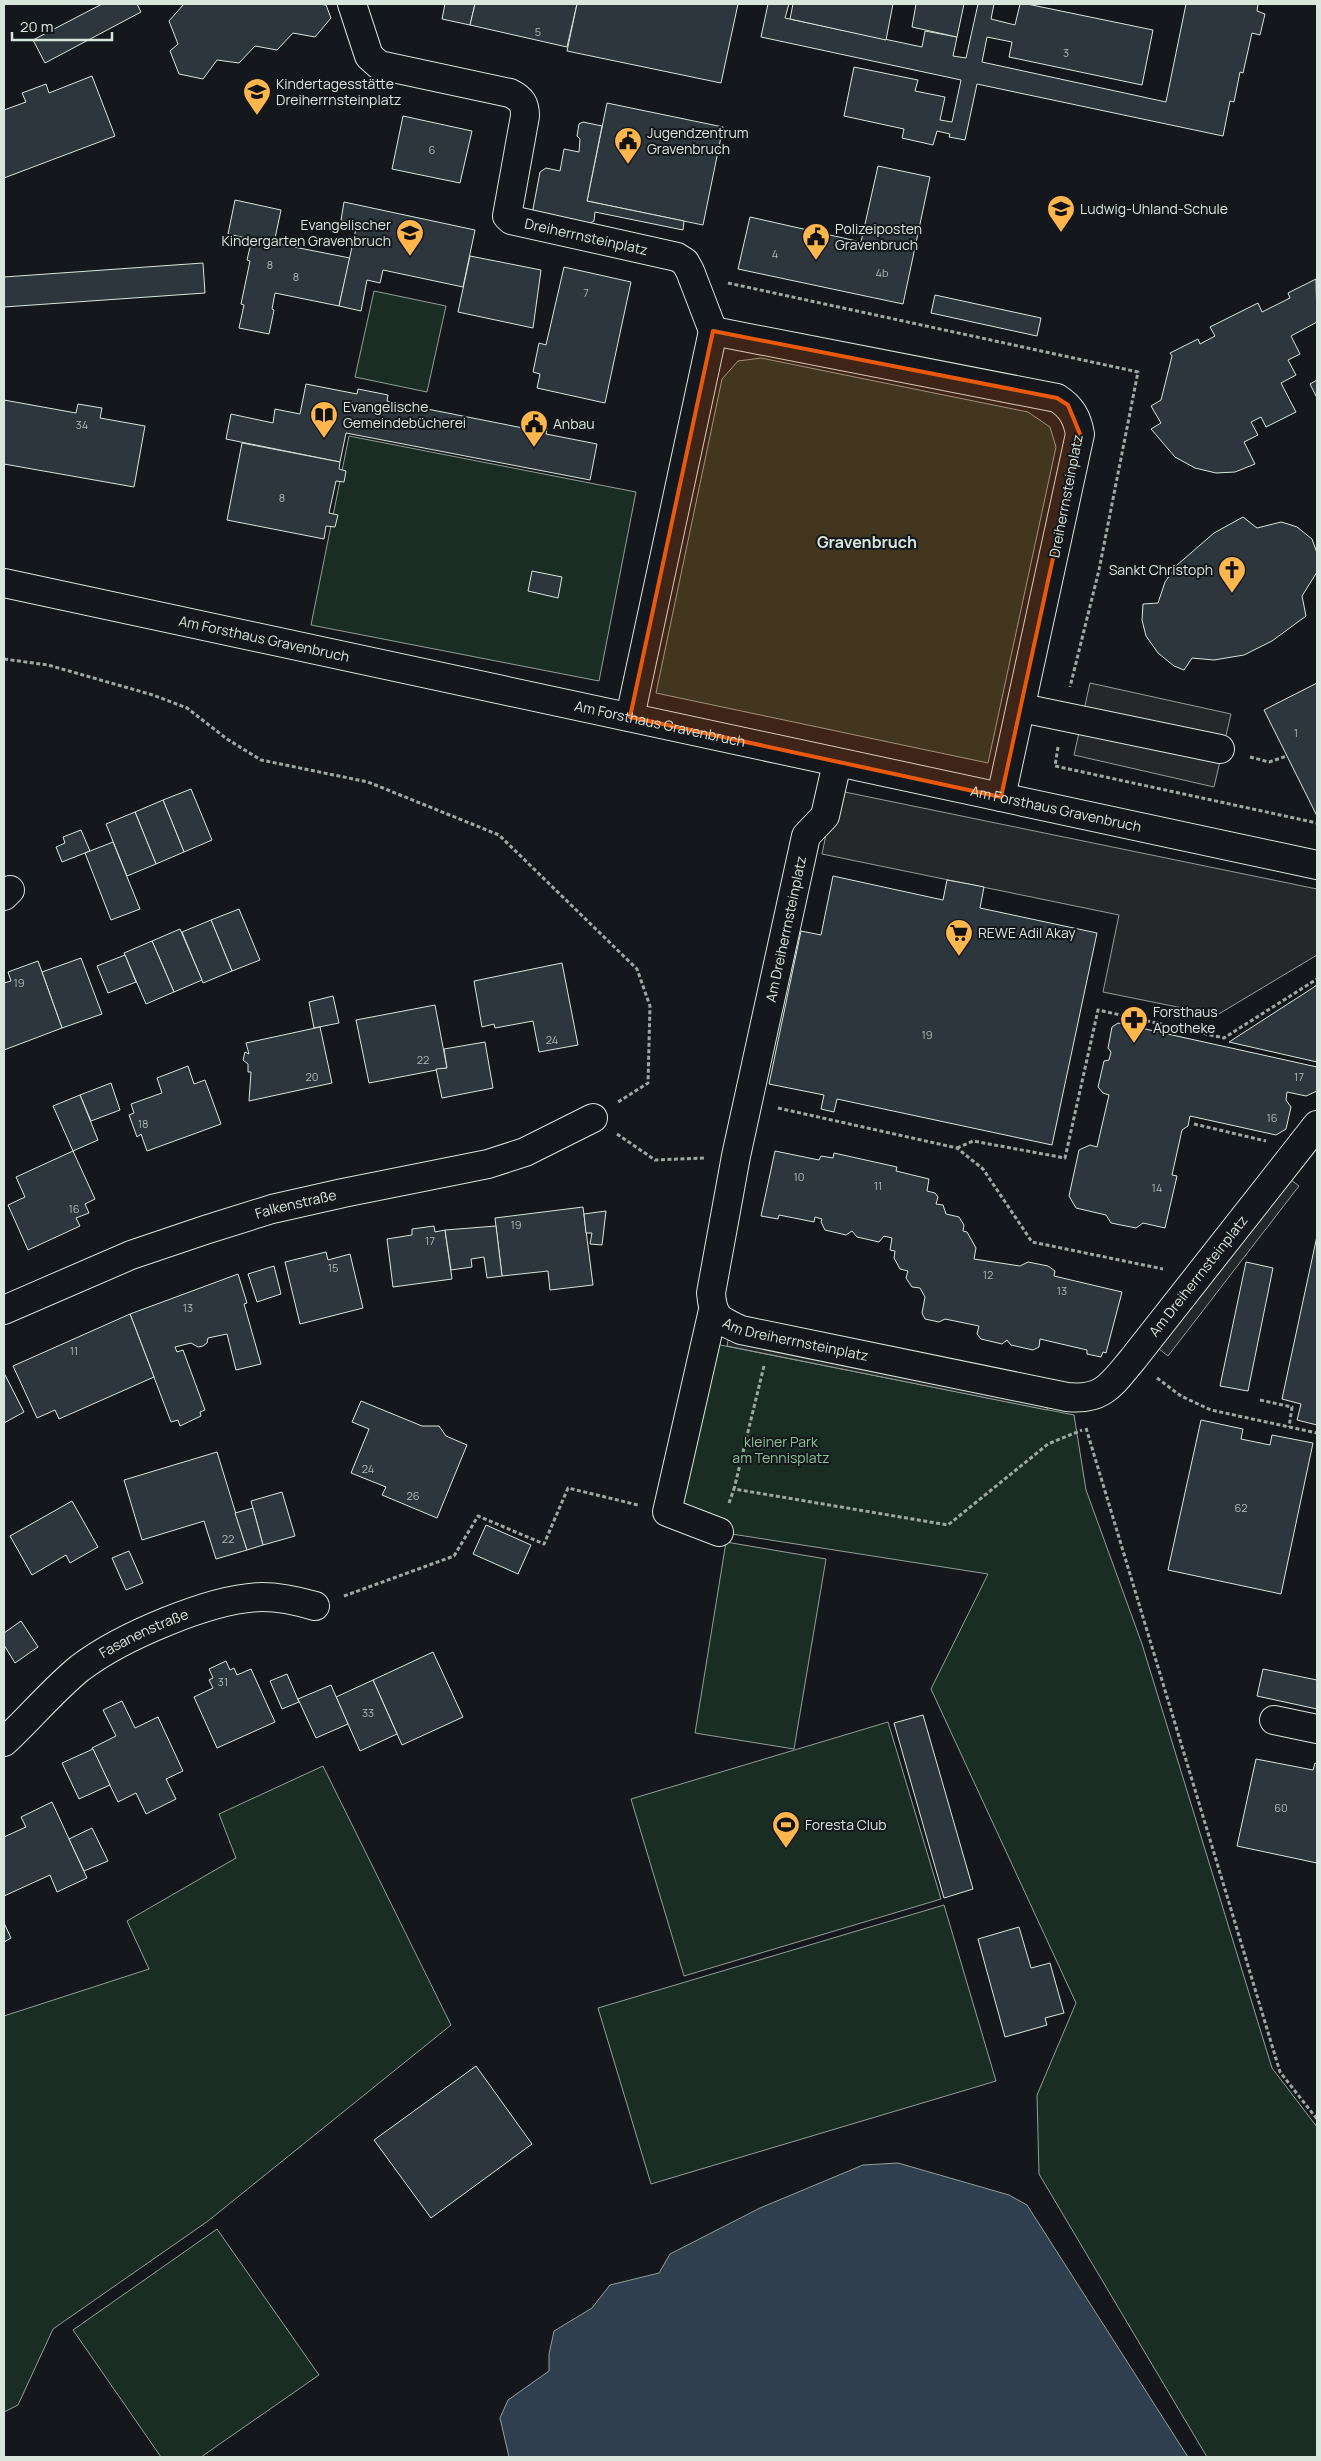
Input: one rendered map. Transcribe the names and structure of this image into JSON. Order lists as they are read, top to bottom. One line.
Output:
{"streets":{"street":["Dreiherrnsteinplatz","Am Forsthaus Gravenbruch","Am Dreiherrnsteinplatz","Falkenstraße","Fasanenstraße"]},"crossings":[["Dreiherrnsteinplatz","Am Forsthaus Gravenbruch"],["Am Forsthaus Gravenbruch","Am Dreiherrnsteinplatz"]],"districts":["Gravenbruch"],"parks":["kleiner Park am Tennisplatz"],"places":{"school or university":["Kindertagesstätte Dreiherrnsteinplatz","Ludwig-Uhland-Schule","Evangelischer Kindergarten Gravenbruch"],"public building":["Jugendzentrum Gravenbruch","Polizeiposten Gravenbruch","Anbau"],"library":["Evangelische Gemeindebücherei"],"church":["Sankt Christoph"],"supermarket":["REWE Adil Akay"],"pharmacy":["Forsthaus Apotheke"],"sports":["Foresta Club"]},"house_numbers":["5","3","6","4","8","4b","8","7","34","8","1","19","19","24","22","20","17","16","18","10","11","14","16","19","17","15","12","13","13","11","24","26","62","22","31","33","60"],"scale_bar":"20 m"}
